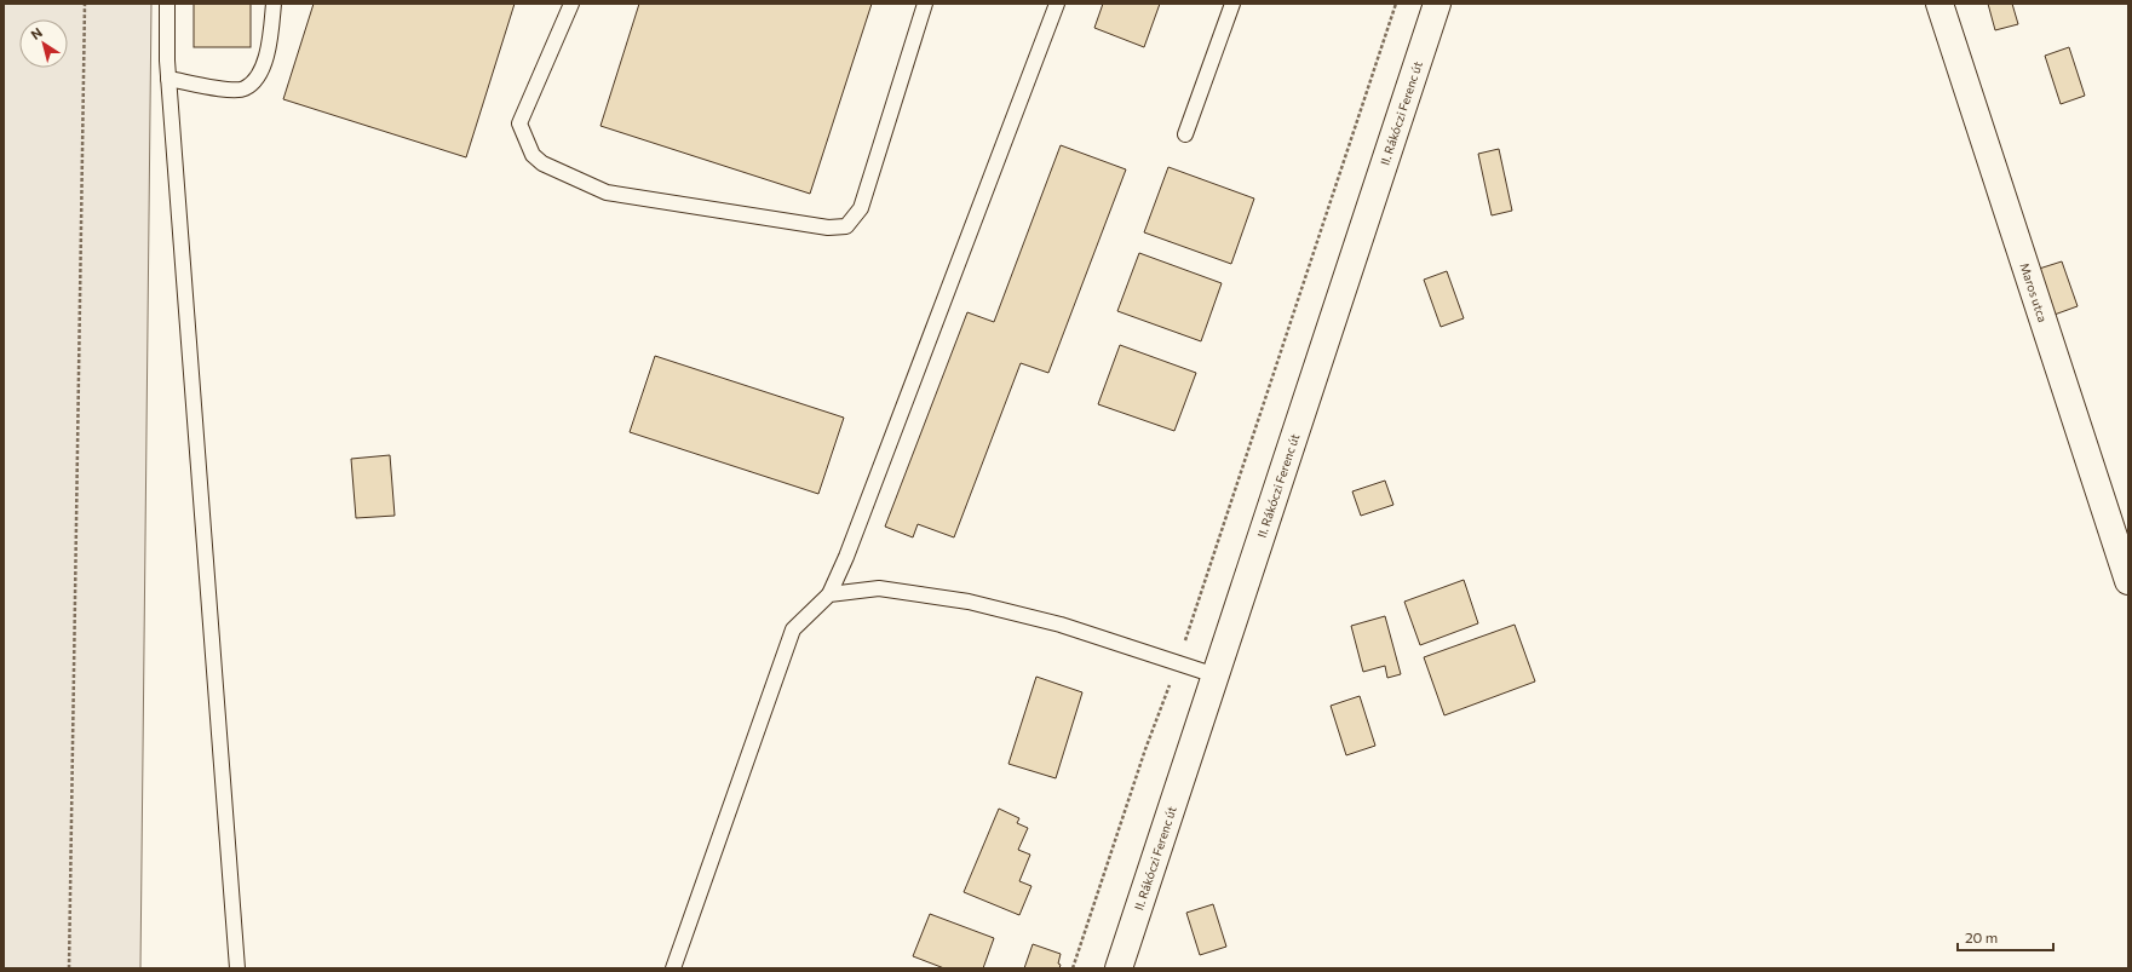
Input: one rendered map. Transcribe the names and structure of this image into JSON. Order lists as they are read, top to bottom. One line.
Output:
{"streets":{"main road":["II. Rákóczi Ferenc út","Maros utca"]},"scale_bar":"20 m","north":"top left"}
